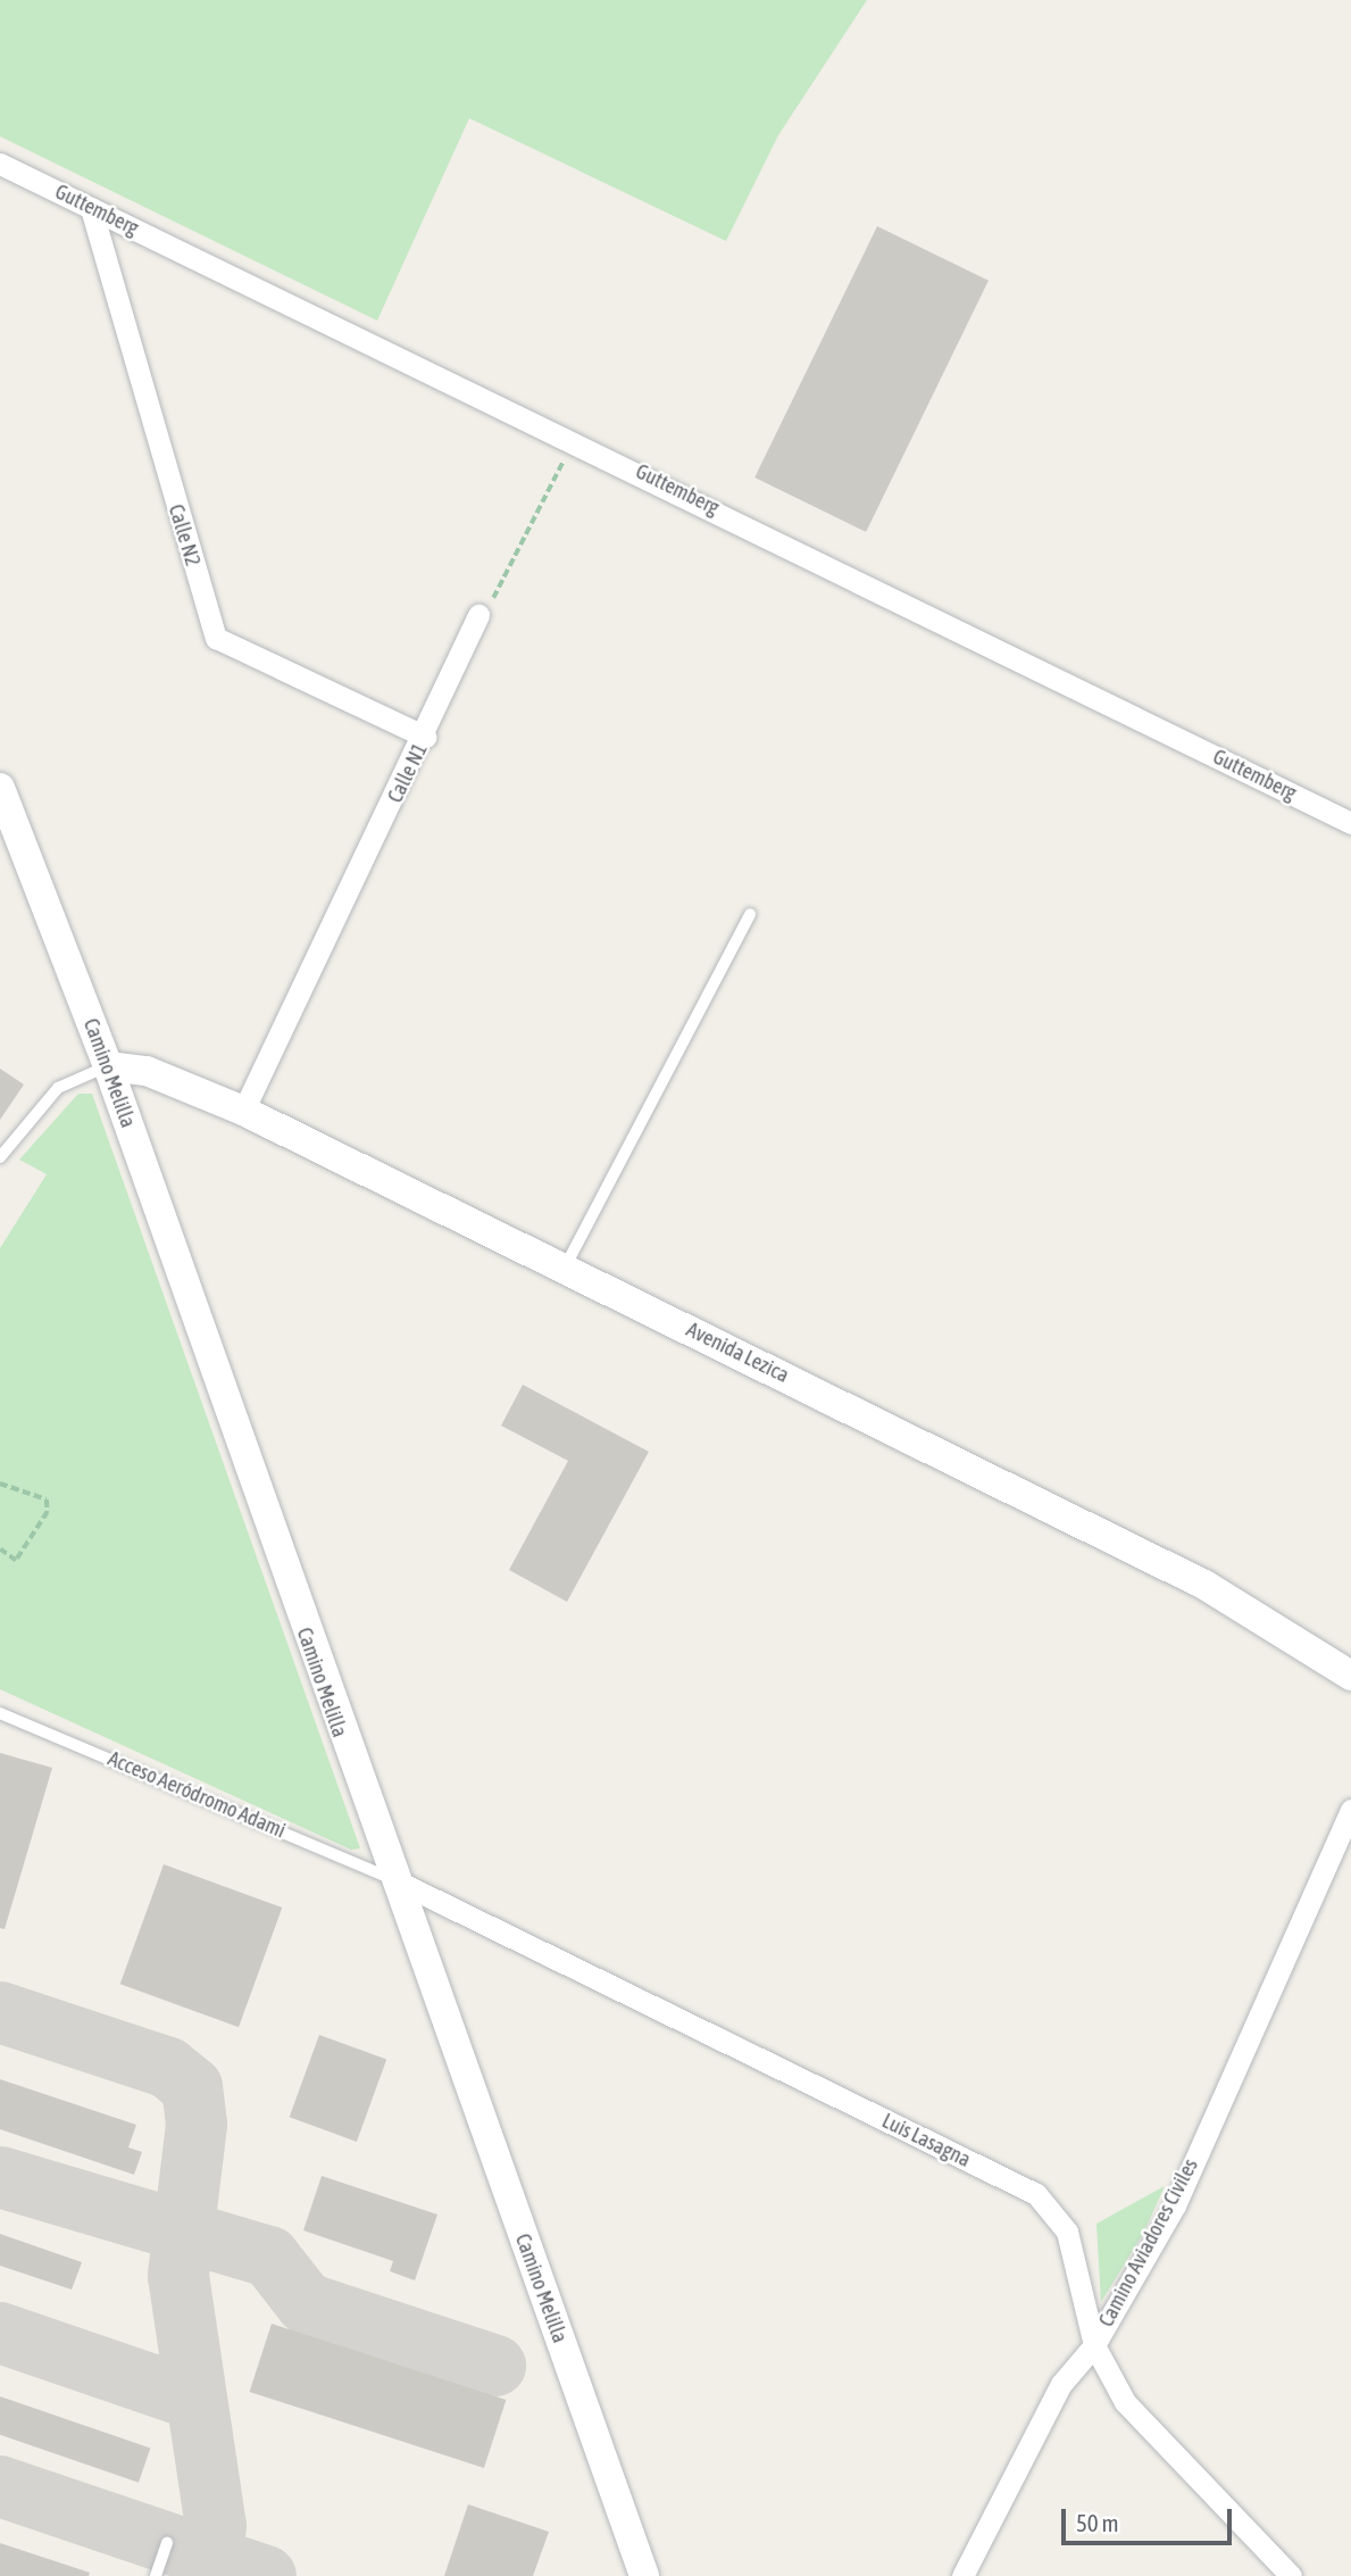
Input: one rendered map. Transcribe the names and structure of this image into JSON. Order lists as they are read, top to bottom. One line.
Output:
{"streets":{"street":["Guttemberg","Calle N2","Calle N1","Camino Melilla","Avenida Lezica","Luis Lasagna","Camino Aviadores Civiles"],"lane":["Acceso Aeródromo Adami"]},"crossings":[["Guttemberg","Calle N2"],["Calle N2","Calle N1"],["Calle N1","Avenida Lezica"],["Camino Melilla","Avenida Lezica"],["Camino Melilla","Acceso Aeródromo Adami"],["Camino Melilla","Luis Lasagna"],["Acceso Aeródromo Adami","Luis Lasagna"],["Luis Lasagna","Camino Aviadores Civiles"]],"scale_bar":"50 m"}
